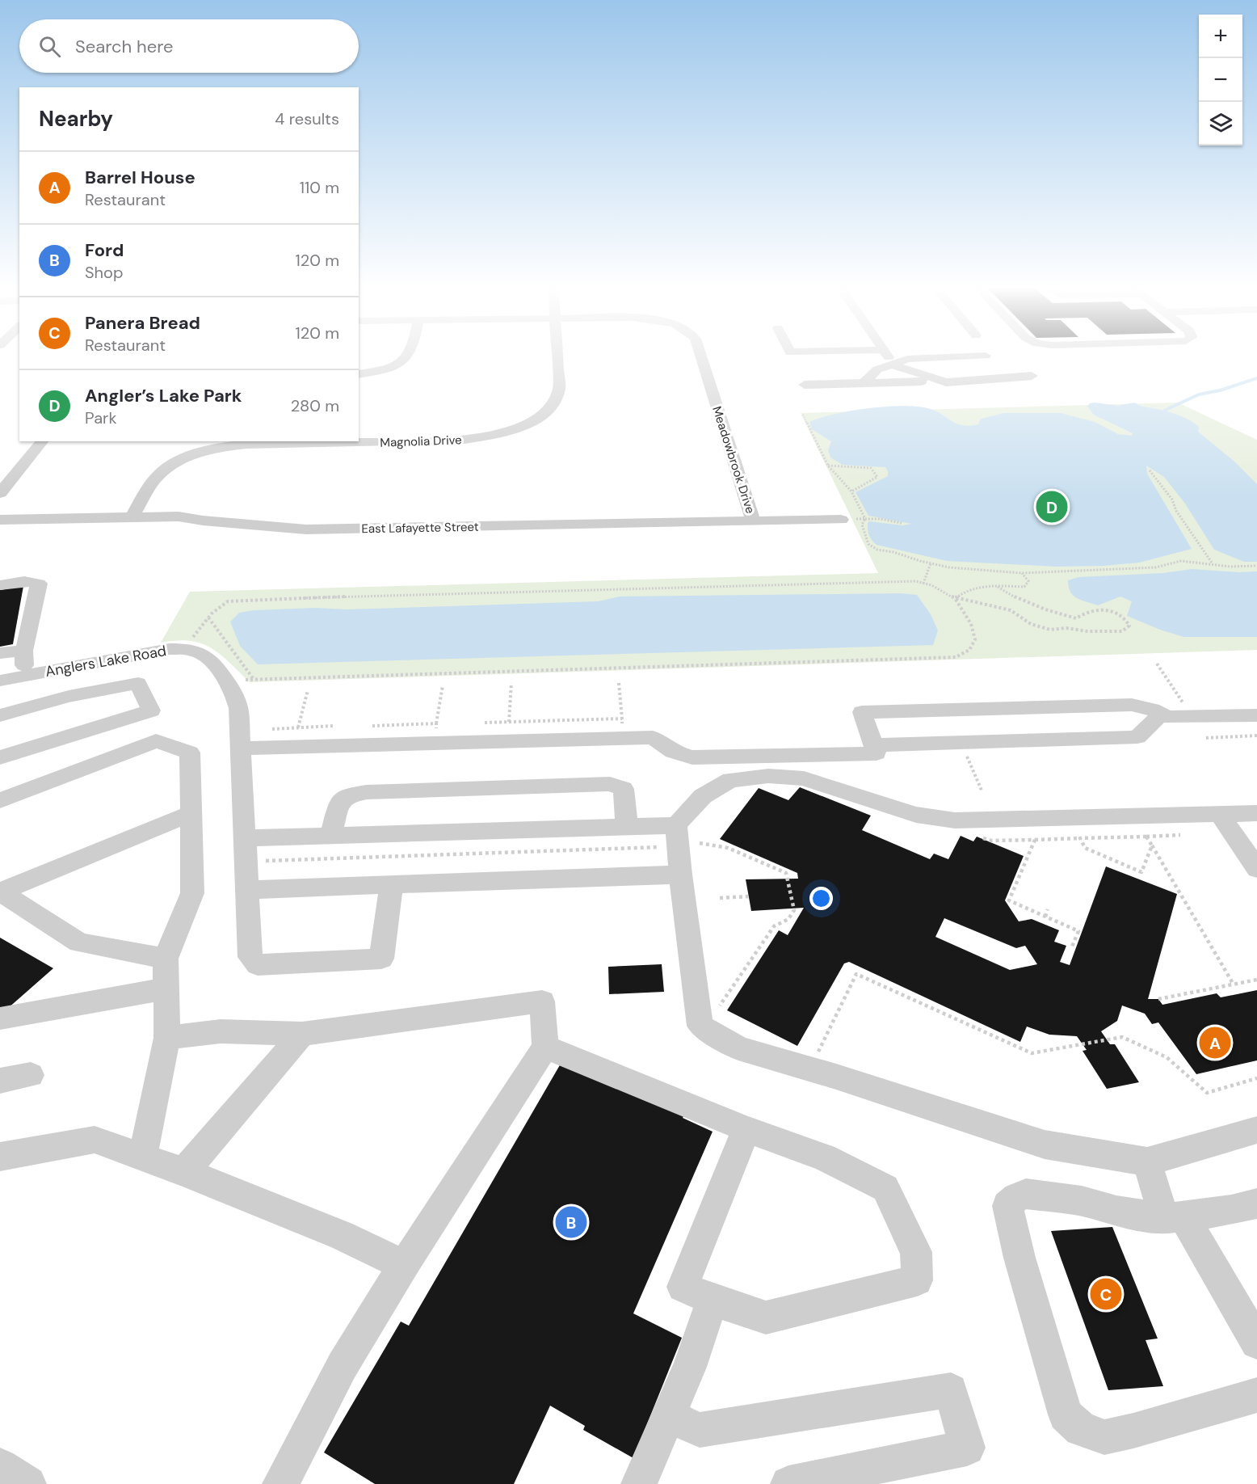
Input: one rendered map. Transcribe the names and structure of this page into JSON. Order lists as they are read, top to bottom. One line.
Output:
{"streets":{"street":["Magnolia Drive","Meadowbrook Drive","East Lafayette Street","Anglers Lake Road"]},"crossings":[["Magnolia Drive","East Lafayette Street"],["Meadowbrook Drive","East Lafayette Street"]],"page":{"map_buttons":["+","−"],"search":"Search here","heading":["Nearby","4 results"],"list":[{"mark":"A","name":"Barrel House","note":"Restaurant","value":"110 m"},{"mark":"B","name":"Ford","note":"Shop","value":"120 m"},{"mark":"C","name":"Panera Bread","note":"Restaurant","value":"120 m"},{"mark":"D","name":"Angler’s Lake Park","note":"Park","value":"280 m"}],"pins":["D","A","B","C"]}}
